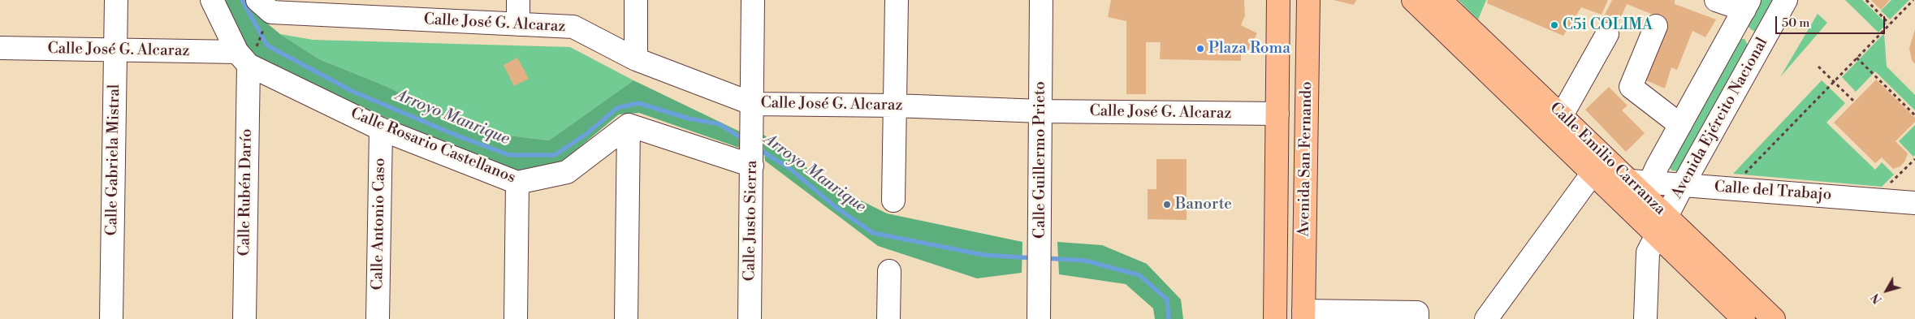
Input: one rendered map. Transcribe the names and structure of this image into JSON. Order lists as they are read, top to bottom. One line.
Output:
{"streets":{"main road":["Avenida San Fernando","Calle Emilio Carranza"],"street":["Calle José G. Alcaraz","Avenida Ejército Nacional","Calle Rosario Castellanos","Calle Gabriela Mistral","Calle Guillermo Prieto","Calle del Trabajo","Calle Rubén Darío","Calle Justo Sierra","Calle Antonio Caso"]},"crossings":[["Calle José G. Alcaraz","Calle Rosario Castellanos"],["Calle José G. Alcaraz","Avenida San Fernando"],["Calle José G. Alcaraz","Calle Gabriela Mistral"],["Calle José G. Alcaraz","Calle Guillermo Prieto"],["Calle José G. Alcaraz","Calle Rubén Darío"],["Calle José G. Alcaraz","Calle Justo Sierra"],["Avenida Ejército Nacional","Calle Emilio Carranza"],["Avenida Ejército Nacional","Calle del Trabajo"],["Calle Rosario Castellanos","Calle Rubén Darío"],["Calle Rosario Castellanos","Calle Antonio Caso"],["Calle Emilio Carranza","Calle del Trabajo"]],"water":["Arroyo Manrique"],"places":["C5i COLIMA","Plaza Roma","Banorte"],"scale_bar":"50 m","north":"bottom left"}
